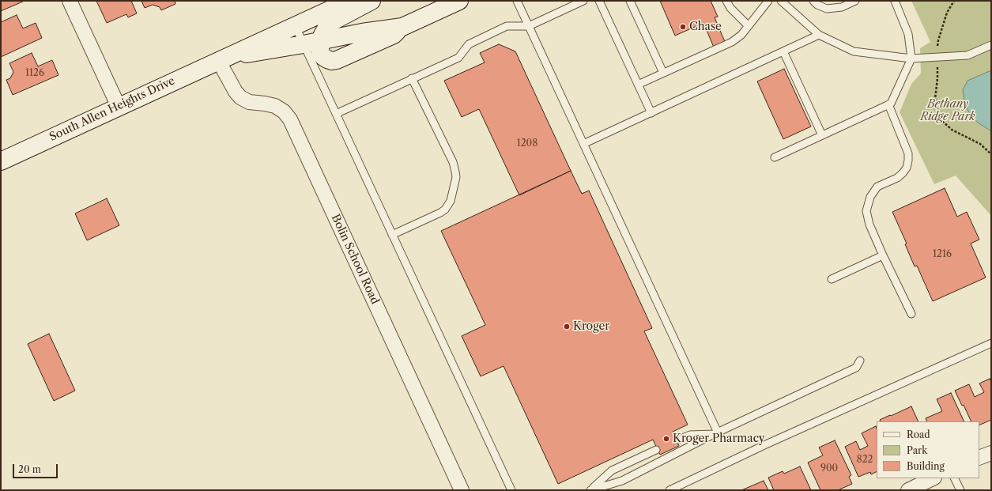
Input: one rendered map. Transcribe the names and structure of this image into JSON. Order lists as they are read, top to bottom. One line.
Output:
{"streets":{"main road":["South Allen Heights Drive"],"street":["Bolin School Road"]},"crossings":[["South Allen Heights Drive","Bolin School Road"]],"parks":["Bethany Ridge Park"],"places":["Chase","Kroger","Kroger Pharmacy"],"house_numbers":["1126","1208","1216","822","900"],"legend":["Road","Park","Building"],"scale_bar":"20 m"}
